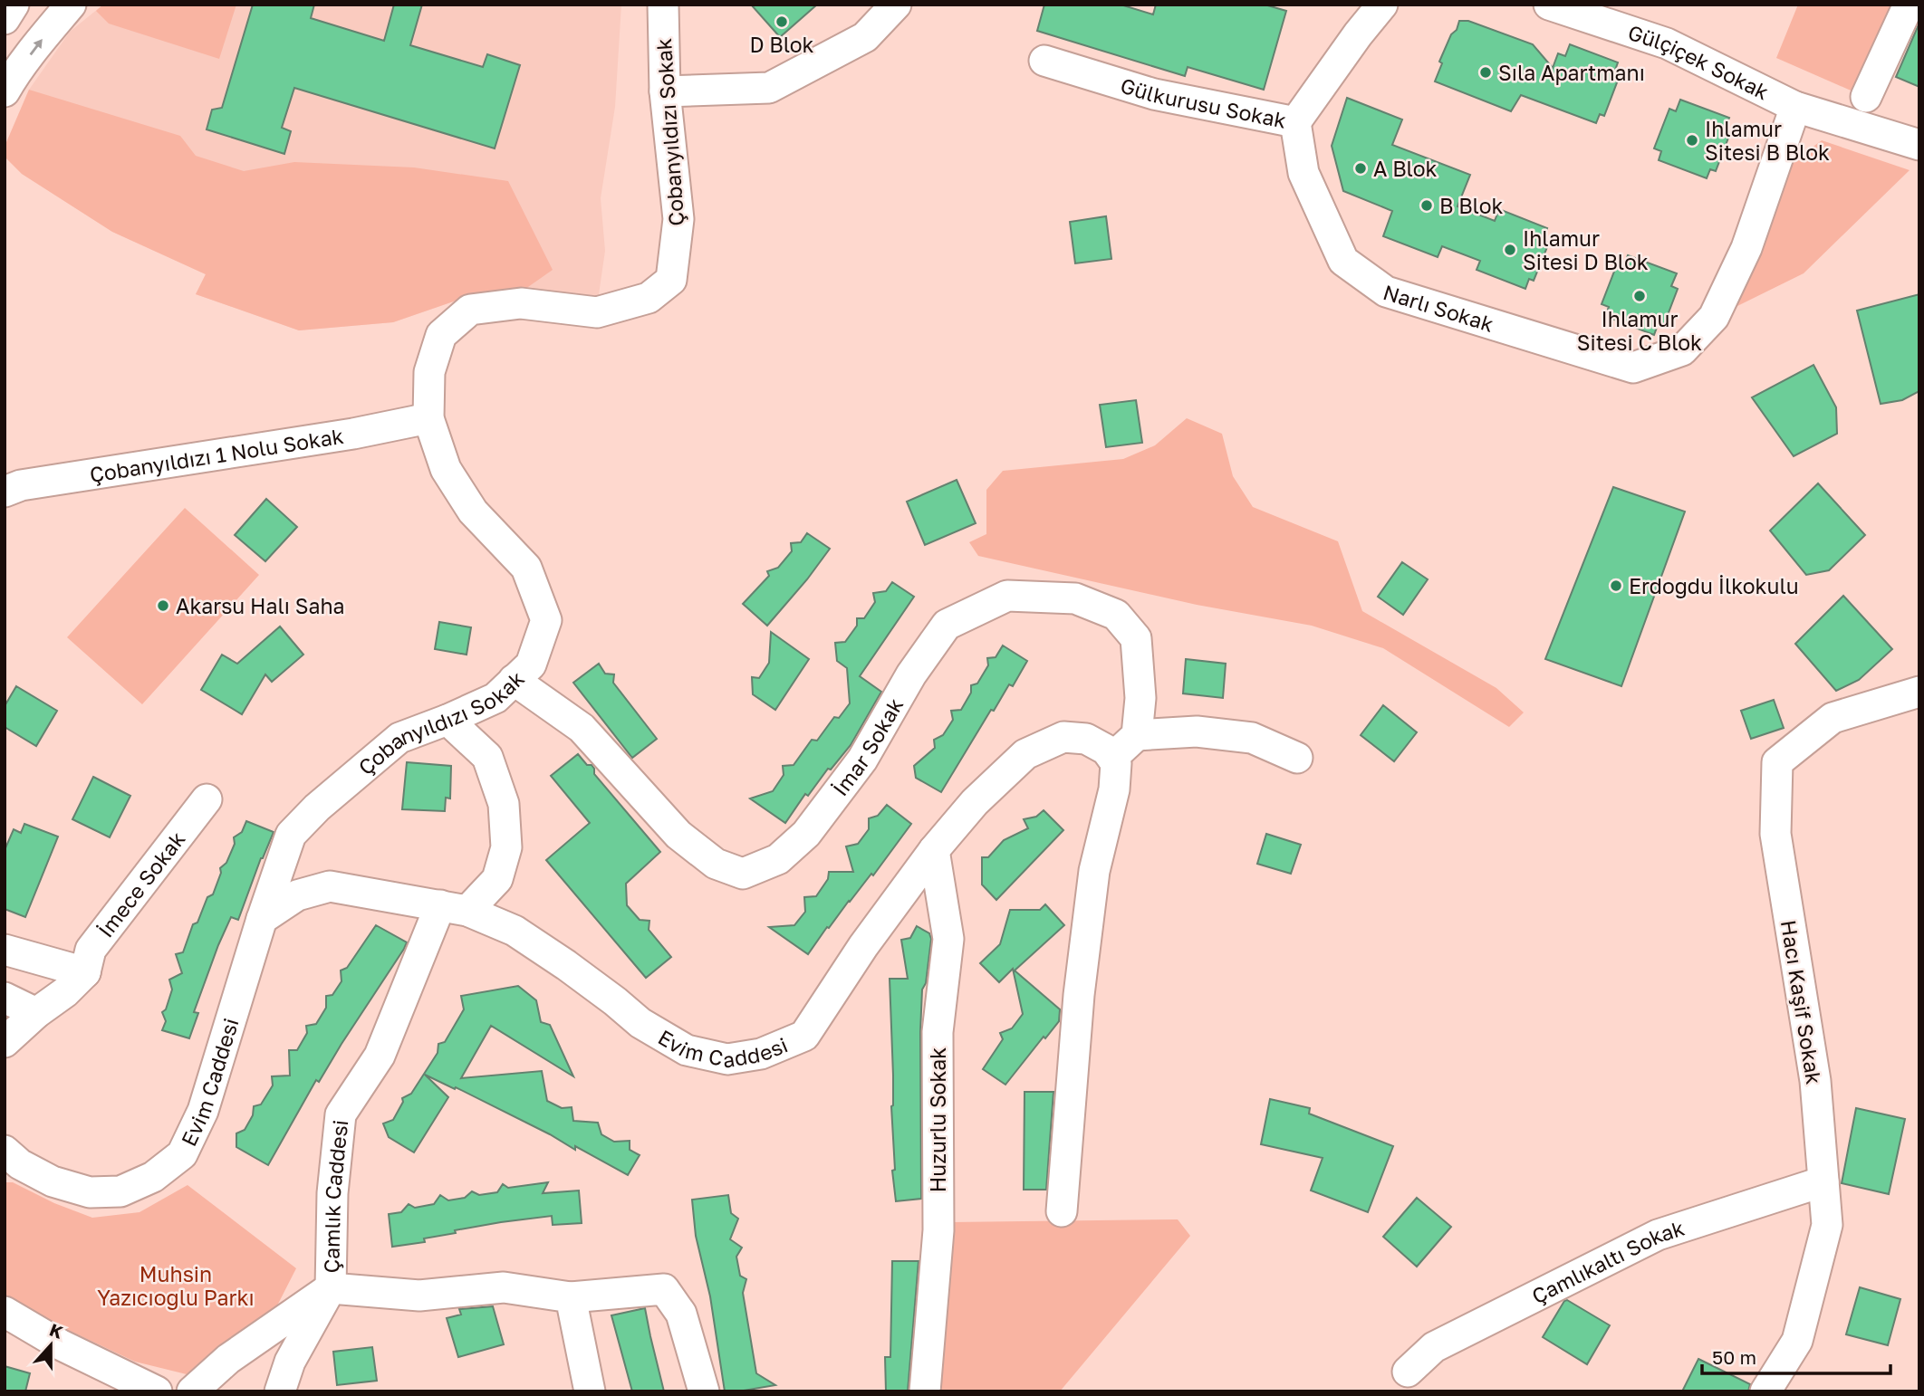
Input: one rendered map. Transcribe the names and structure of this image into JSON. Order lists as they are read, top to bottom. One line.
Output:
{"streets":{"street":["Gülçiçek Sokak","Gülkurusu Sokak","Çobanyıldızı Sokak","Narlı Sokak","Çobanyıldızı 1 Nolu Sokak","İmar Sokak","İmece Sokak","Hacı Kaşif Sokak","Evim Caddesi","Huzurlu Sokak","Çamlık Caddesi","Çamlıkaltı Sokak"]},"crossings":[["Gülçiçek Sokak","Narlı Sokak"],["Gülkurusu Sokak","Narlı Sokak"],["Çobanyıldızı Sokak","Çobanyıldızı 1 Nolu Sokak"],["Çobanyıldızı Sokak","İmar Sokak"],["Çobanyıldızı Sokak","Evim Caddesi"],["Hacı Kaşif Sokak","Çamlıkaltı Sokak"],["Evim Caddesi","Huzurlu Sokak"],["Evim Caddesi","Çamlık Caddesi"]],"parks":["Muhsin Yazıcıoğlu Parkı"],"places":["D Blok","Sıla Apartmanı","Ihlamur Sitesi B Blok","A Blok","B Blok","Ihlamur Sitesi D Blok","Ihlamur Sitesi C Blok","Erdoğdu İlkokulu","Akarsu Halı Saha"],"scale_bar":"50 m","north":"top"}
